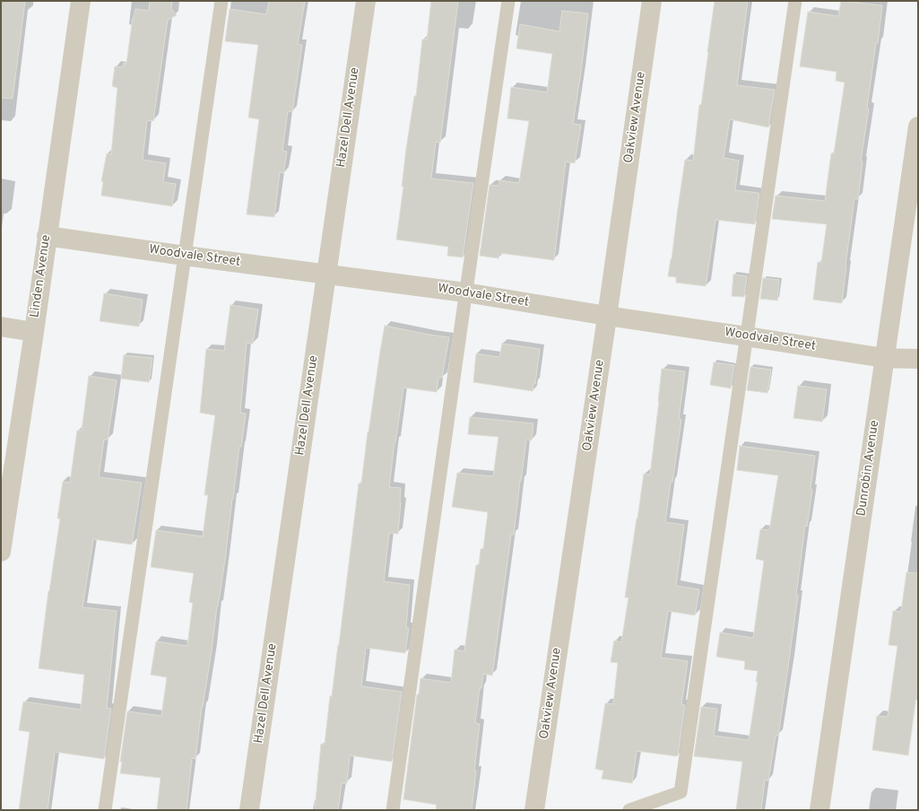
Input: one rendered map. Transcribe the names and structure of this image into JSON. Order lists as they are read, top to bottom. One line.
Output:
{"streets":{"street":["Hazel Dell Avenue","Oakview Avenue","Woodvale Street","Linden Avenue","Dunrobin Avenue"]},"crossings":[["Hazel Dell Avenue","Woodvale Street"],["Oakview Avenue","Woodvale Street"],["Woodvale Street","Linden Avenue"],["Woodvale Street","Dunrobin Avenue"]]}
